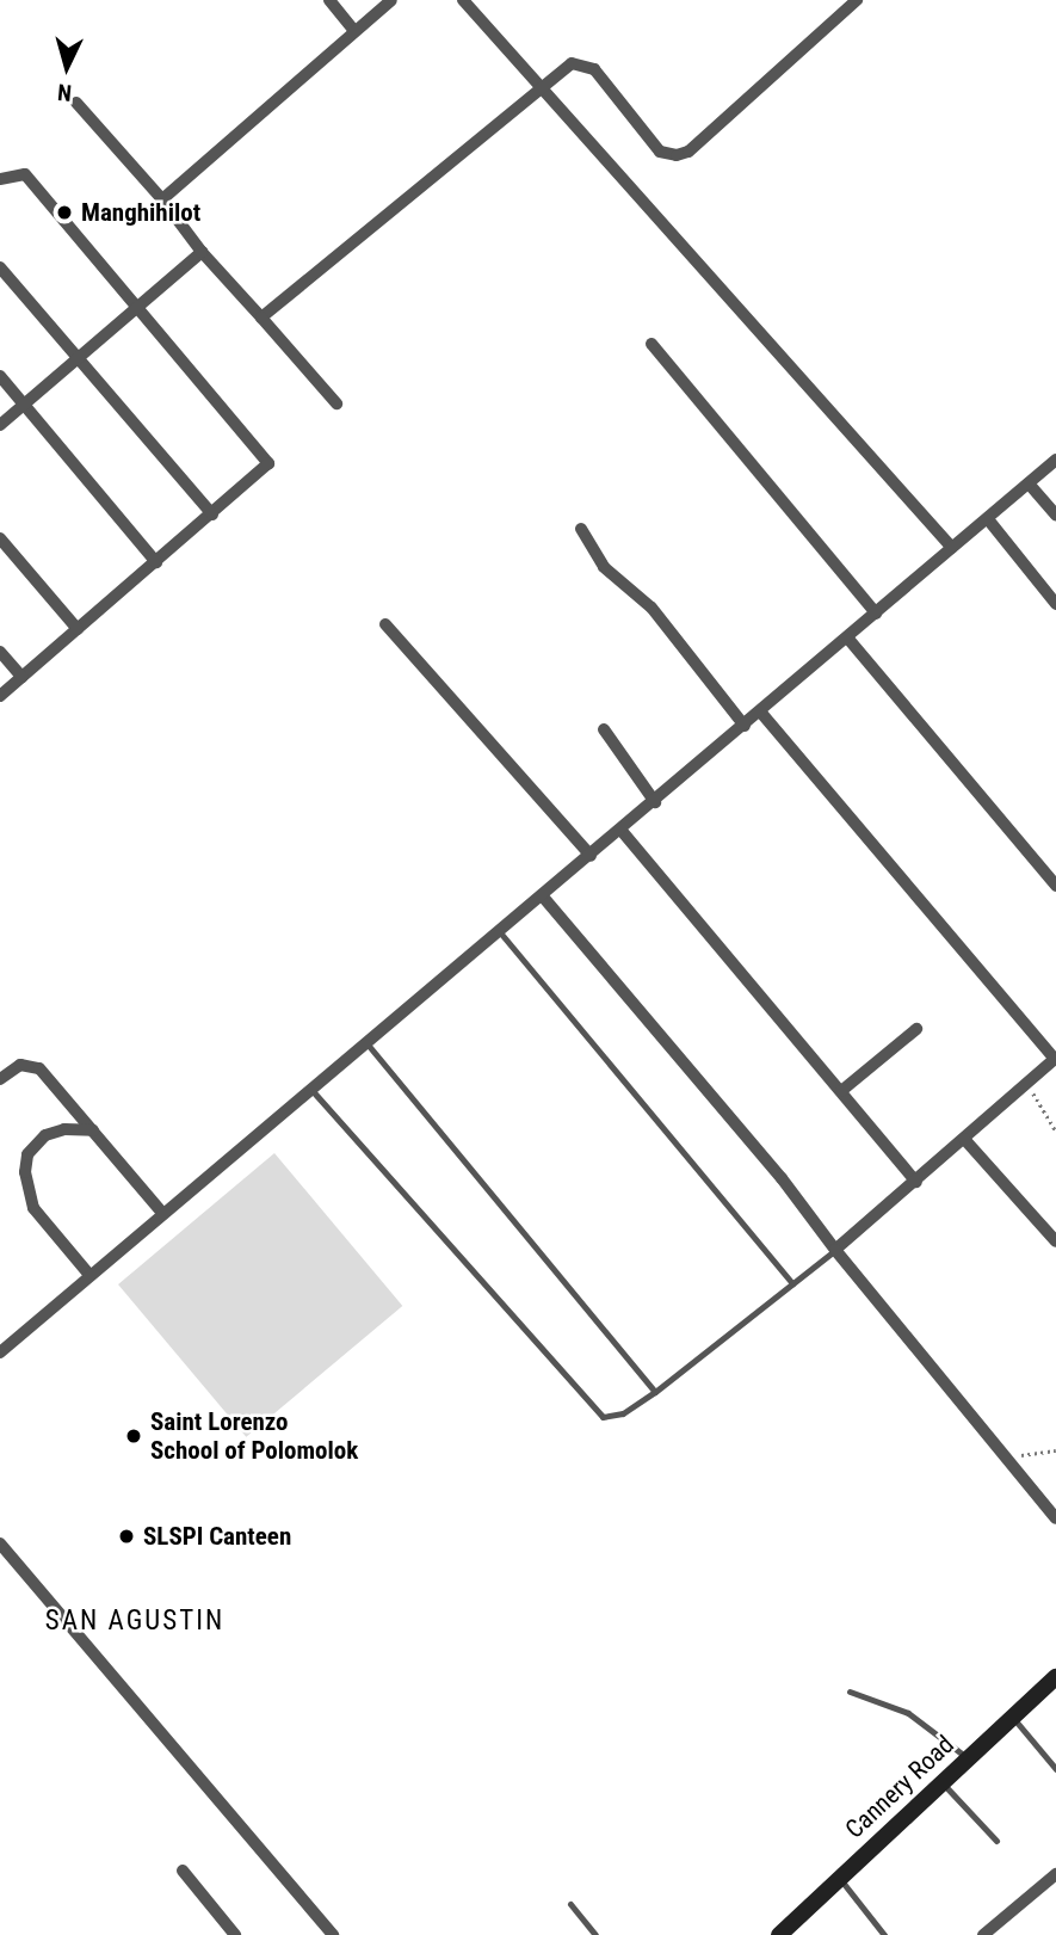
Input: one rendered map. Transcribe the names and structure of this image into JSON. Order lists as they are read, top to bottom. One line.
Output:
{"streets":{"main road":["Cannery Road"]},"districts":["SAN AGUSTIN"],"places":["Manghihilot","Saint Lorenzo School of Polomolok","SLSPI Canteen"],"north":"bottom"}
